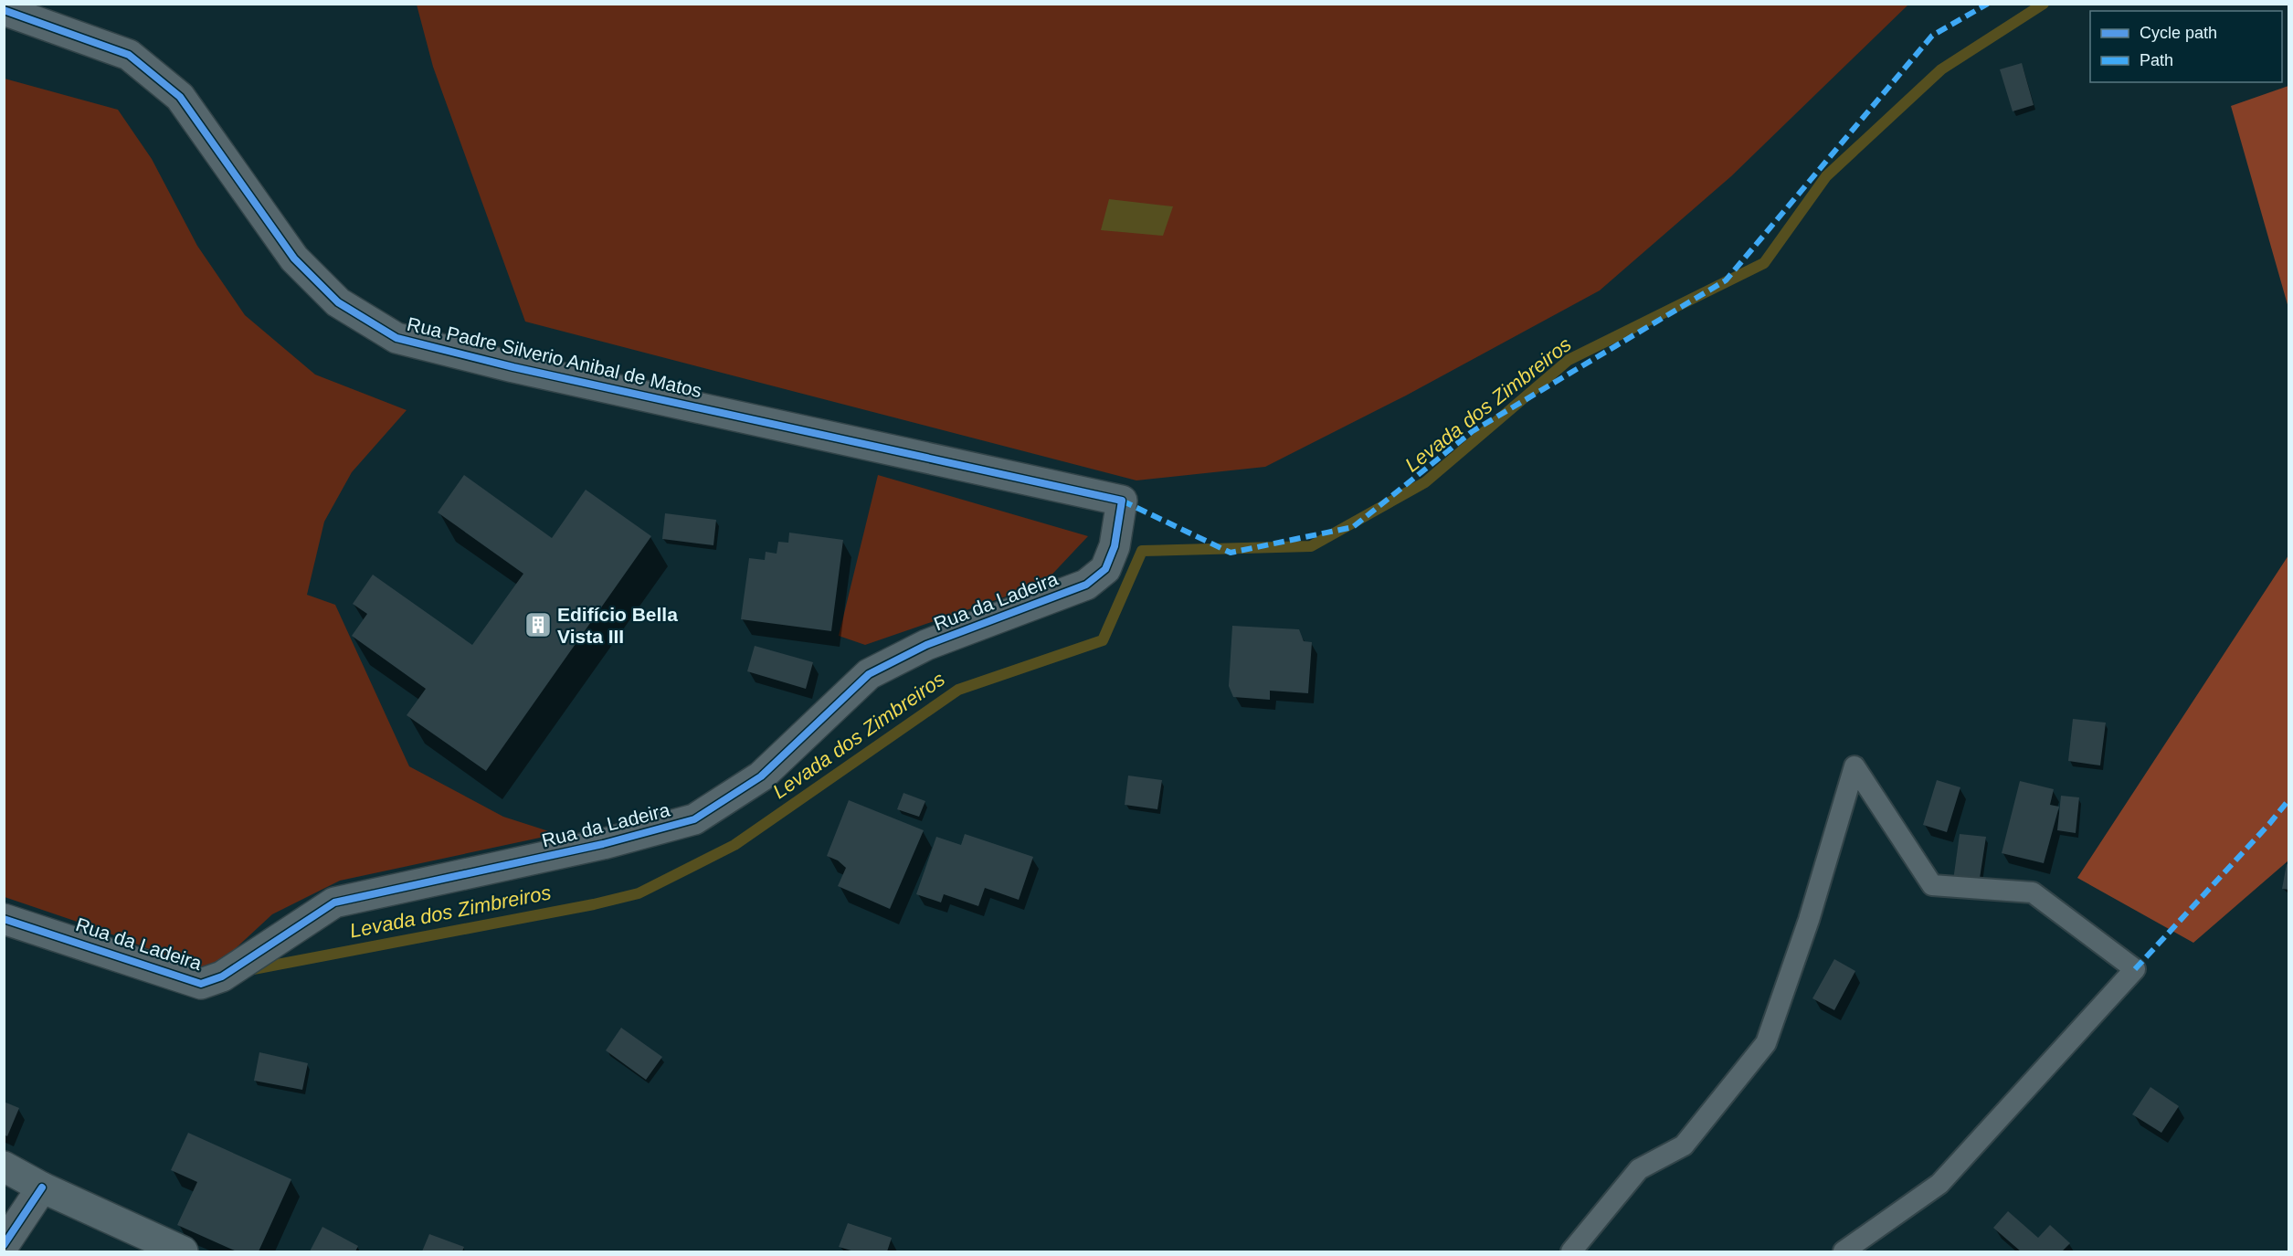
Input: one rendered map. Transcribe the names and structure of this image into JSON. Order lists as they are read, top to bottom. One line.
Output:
{"streets":{"street":["Rua Padre Silverio Anibal de Matos","Rua da Ladeira"]},"crossings":[["Rua Padre Silverio Anibal de Matos","Rua da Ladeira"]],"water":["Levada dos Zimbreiros"],"places":{"building":["Edifício Bella Vista III"]},"legend":["Cycle path","Path"]}
